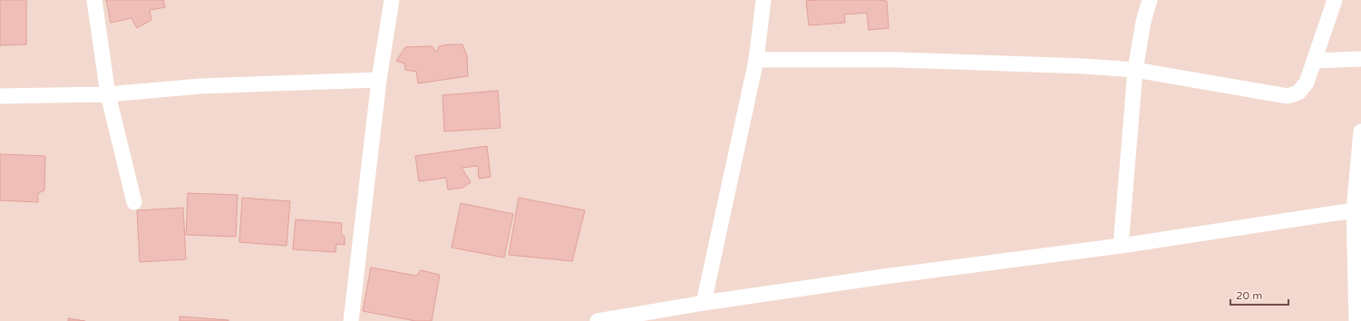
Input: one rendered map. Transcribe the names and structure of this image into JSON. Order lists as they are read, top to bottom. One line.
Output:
{"scale_bar":"20 m"}
